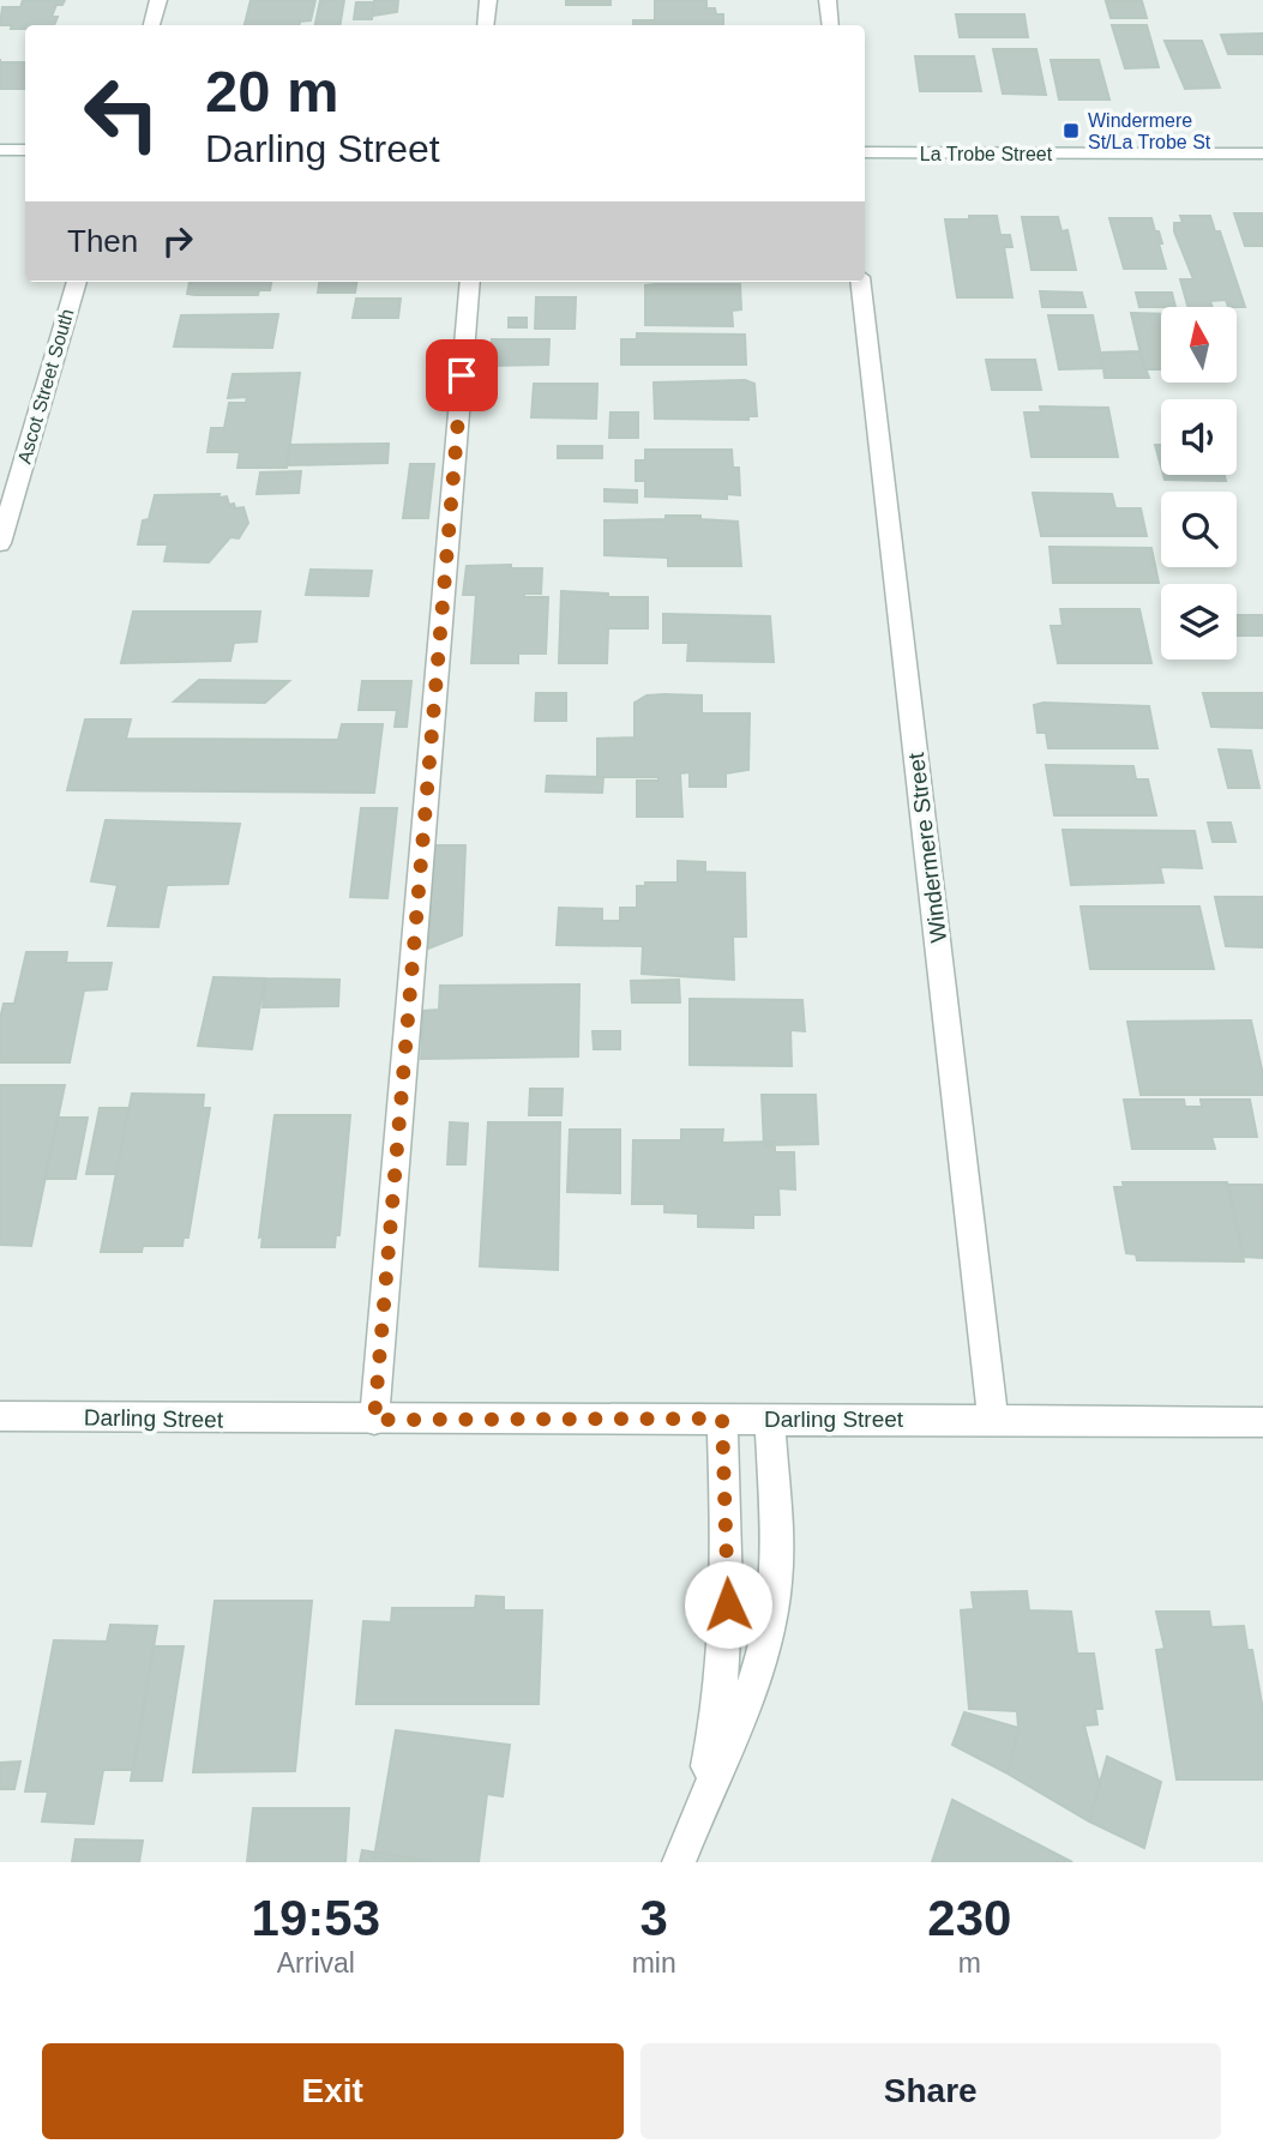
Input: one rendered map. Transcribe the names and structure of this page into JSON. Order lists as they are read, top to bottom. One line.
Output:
{"streets":{"street":["La Trobe Street","Ascot Street South","Windermere Street","Darling Street"]},"crossings":[["Windermere Street","Darling Street"]],"places":{"transit":["Windermere St/La Trobe St"]},"north":"top","page":{"turn":["20 m","Darling Street"],"then":"Then","eta":["19:53","Arrival","3","min","230","m"],"buttons":["Exit","Share"]}}
